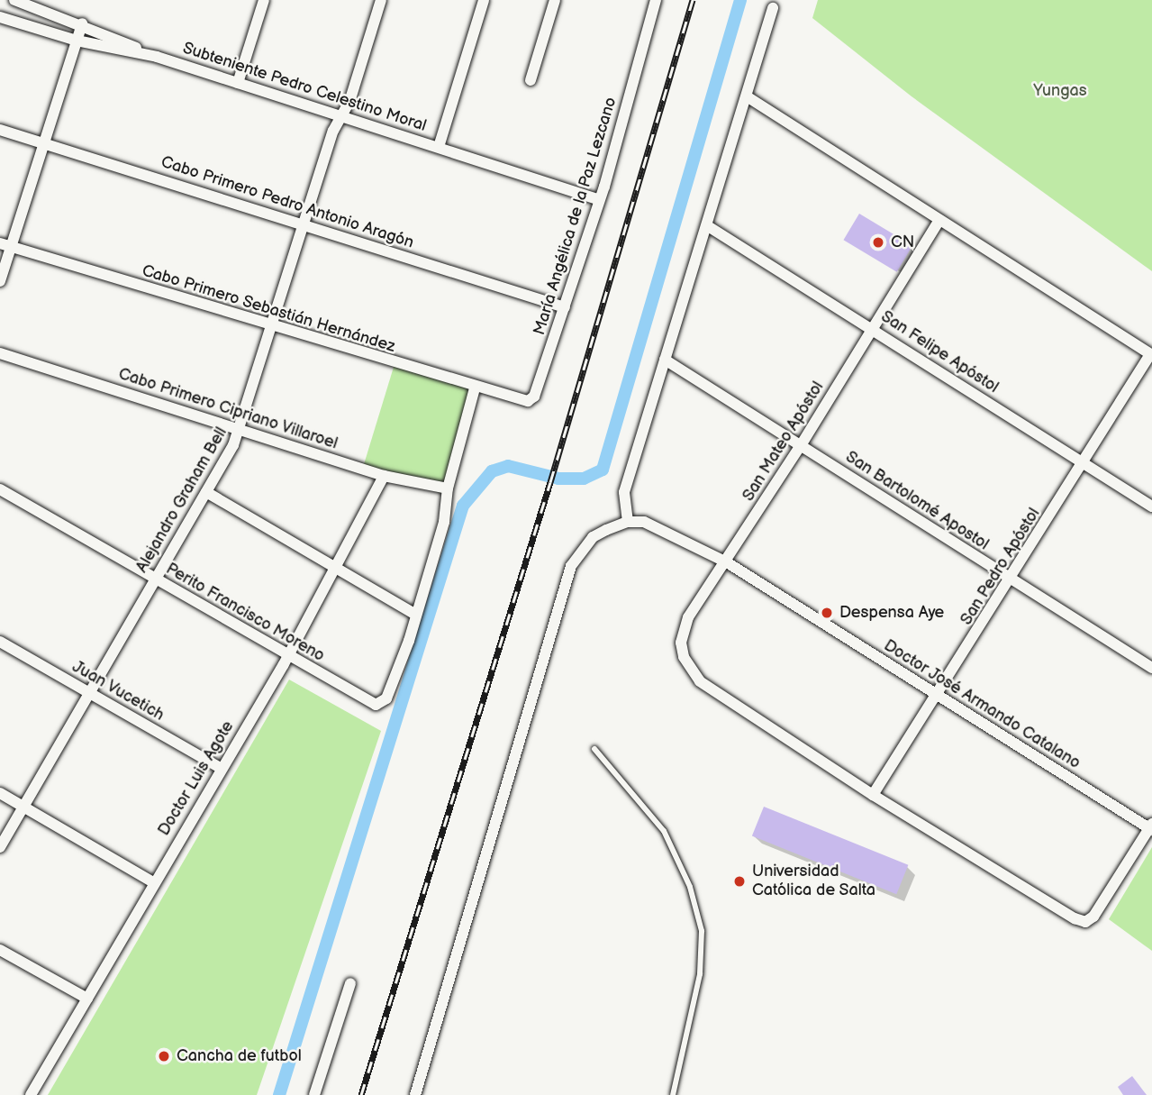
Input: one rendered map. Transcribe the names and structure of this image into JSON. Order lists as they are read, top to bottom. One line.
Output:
{"streets":{"street":["Subteniente Pedro Celestino Moral","Cabo Primero Pedro Antonio Aragón","María Angélica de la Paz Lezcano","Cabo Primero Sebastián Hernández","San Felipe Apóstol","Cabo Primero Cipriano Villaroel","San Mateo Apóstol","Alejandro Graham Bell","San Bartolomé Apostol","San Pedro Apóstol","Perito Francisco Moreno","Juan Vucetich","Doctor José Armando Catalano","Doctor Luis Agote"]},"crossings":[["Subteniente Pedro Celestino Moral","María Angélica de la Paz Lezcano"],["Subteniente Pedro Celestino Moral","Alejandro Graham Bell"],["Cabo Primero Pedro Antonio Aragón","María Angélica de la Paz Lezcano"],["Cabo Primero Pedro Antonio Aragón","Alejandro Graham Bell"],["María Angélica de la Paz Lezcano","Cabo Primero Sebastián Hernández"],["Cabo Primero Sebastián Hernández","Alejandro Graham Bell"],["San Felipe Apóstol","San Mateo Apóstol"],["San Felipe Apóstol","San Pedro Apóstol"],["Cabo Primero Cipriano Villaroel","Alejandro Graham Bell"],["Cabo Primero Cipriano Villaroel","Doctor Luis Agote"],["San Mateo Apóstol","San Bartolomé Apostol"],["San Mateo Apóstol","San Pedro Apóstol"],["San Mateo Apóstol","Doctor José Armando Catalano"],["Alejandro Graham Bell","Perito Francisco Moreno"],["Alejandro Graham Bell","Juan Vucetich"],["San Bartolomé Apostol","San Pedro Apóstol"],["San Pedro Apóstol","Doctor José Armando Catalano"],["Perito Francisco Moreno","Doctor Luis Agote"],["Juan Vucetich","Doctor Luis Agote"]],"parks":["Yungas"],"places":["CN","Despensa Aye","Universidad Católica de Salta","Cancha de futbol"]}
